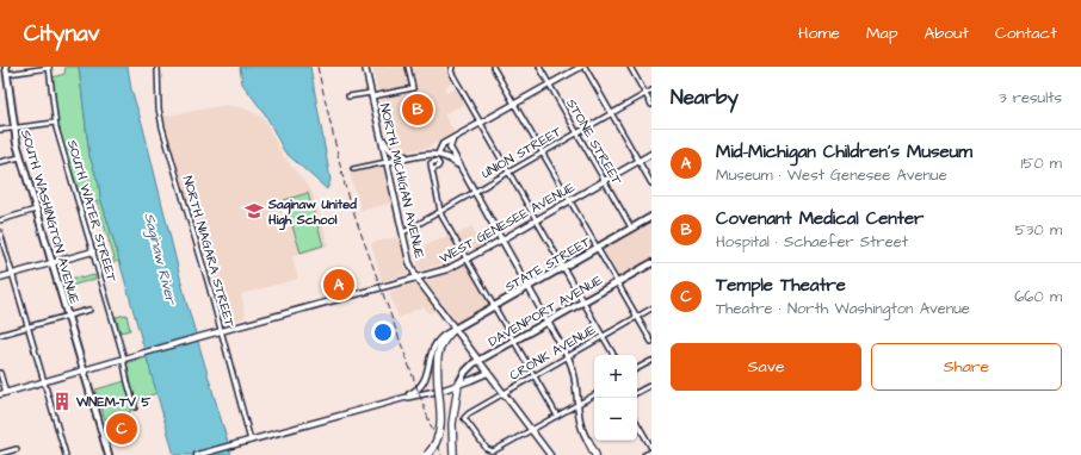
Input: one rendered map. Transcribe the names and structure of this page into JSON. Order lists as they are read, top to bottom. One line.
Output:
{"streets":{"main road":["NORTH MICHIGAN AVENUE","SOUTH WASHINGTON AVENUE","WEST GENESEE AVENUE","STATE STREET","DAVENPORT AVENUE"],"street":["STONE STREET","UNION STREET","SOUTH WATER STREET","NORTH NIAGARA STREET","CRONK AVENUE"]},"crossings":[["STONE STREET","UNION STREET"],["STONE STREET","WEST GENESEE AVENUE"],["STONE STREET","STATE STREET"],["UNION STREET","NORTH MICHIGAN AVENUE"],["NORTH MICHIGAN AVENUE","WEST GENESEE AVENUE"],["NORTH MICHIGAN AVENUE","STATE STREET"],["NORTH MICHIGAN AVENUE","DAVENPORT AVENUE"],["NORTH MICHIGAN AVENUE","CRONK AVENUE"],["SOUTH WATER STREET","WEST GENESEE AVENUE"],["SOUTH WASHINGTON AVENUE","WEST GENESEE AVENUE"],["WEST GENESEE AVENUE","NORTH NIAGARA STREET"]],"water":["Saginaw River"],"places":{"school or university":["Saginaw United High School"],"building":["WNEM-TV 5"]},"page":{"header":"Citynav","nav":["Home","Map","About","Contact"],"heading":["Nearby","3 results"],"pins":["B","A","C"],"list":[{"mark":"A","name":"Mid-Michigan Children's Museum","note":"Museum · West Genesee Avenue","value":"150 m"},{"mark":"B","name":"Covenant Medical Center","note":"Hospital · Schaefer Street","value":"530 m"},{"mark":"C","name":"Temple Theatre","note":"Theatre · North Washington Avenue","value":"660 m"}],"buttons":["Save","Share"],"map_buttons":["+","−"]}}
